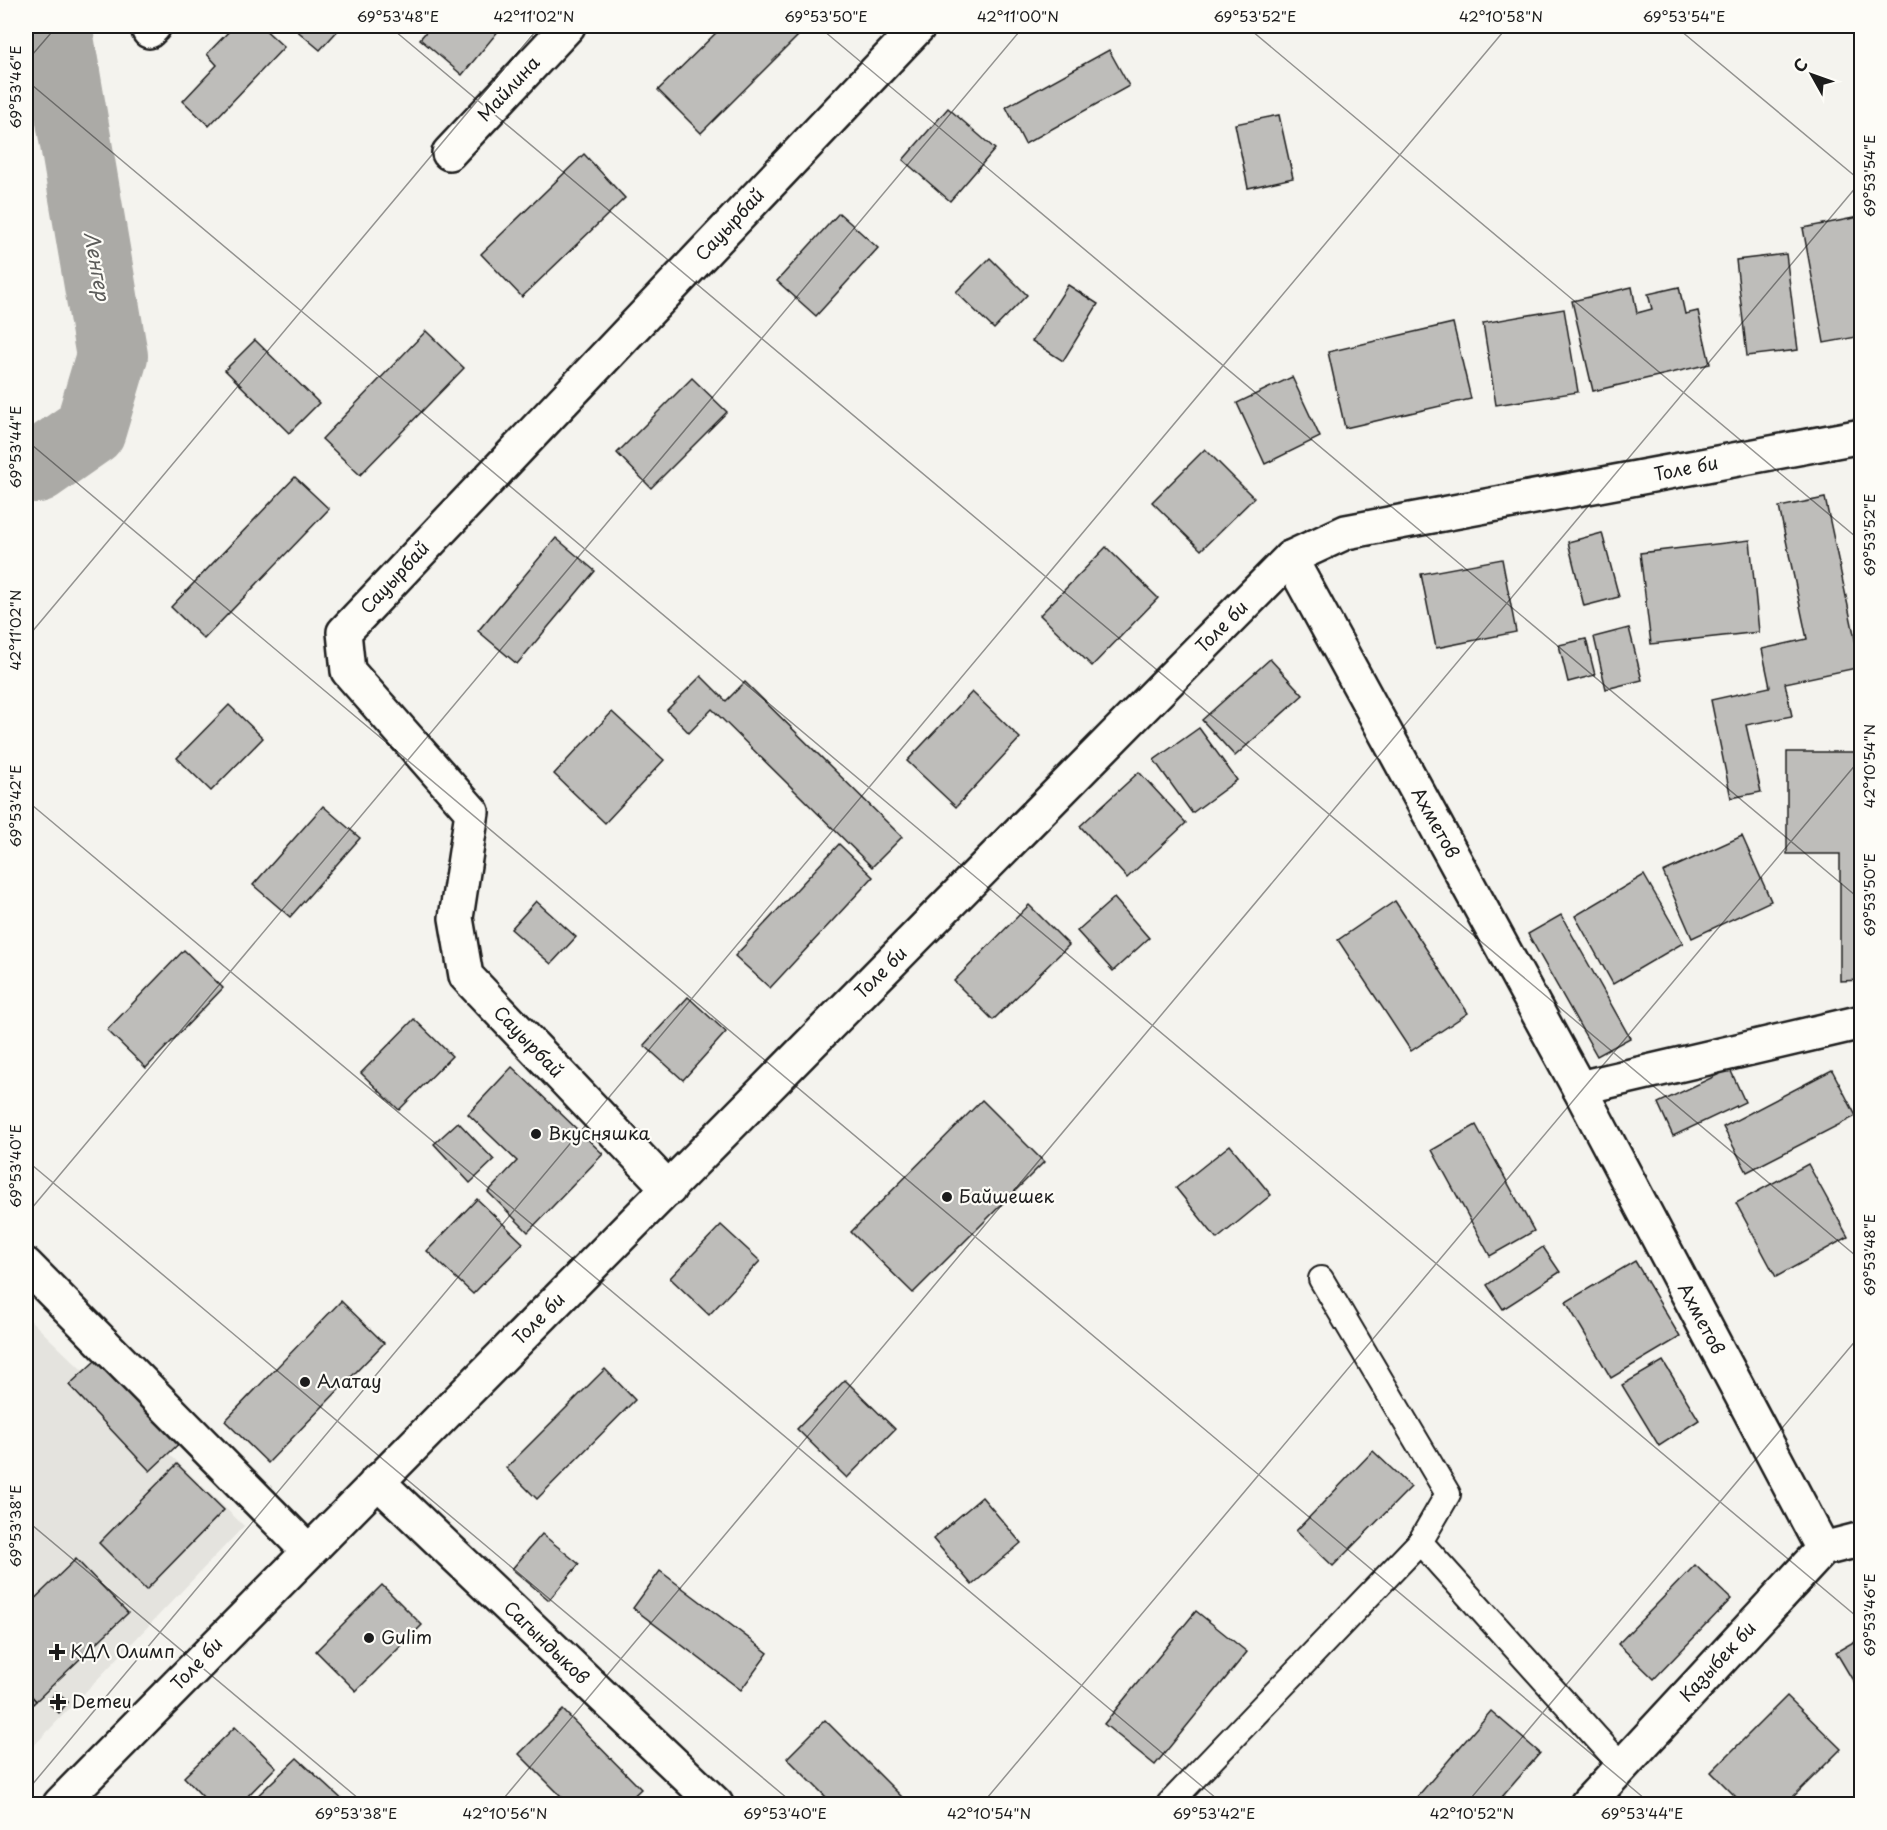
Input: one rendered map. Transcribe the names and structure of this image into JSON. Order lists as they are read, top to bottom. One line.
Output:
{"streets":{"street":["Майлина","Сауырбай","Толе би","Ахметов","Сагындыков","Казыбек би"]},"crossings":[["Сауырбай","Толе би"],["Толе би","Ахметов"],["Толе би","Сагындыков"],["Ахметов","Казыбек би"]],"water":["Ленгер"],"places":{"other":["Вкусняшка","Байшешек","Алатау","Gulim"],"health":["КДЛ Олимп","Demeu"]},"north":"top left","coordinates":["69°53'48\"E","42°11'02\"N","69°53'50\"E","42°11'00\"N","69°53'52\"E","42°10'58\"N","69°53'54\"E","69°53'46\"E","69°53'44\"E","42°10'54\"N","69°53'42\"E","69°53'40\"E","69°53'38\"E","42°10'56\"N","42°10'52\"N"]}
